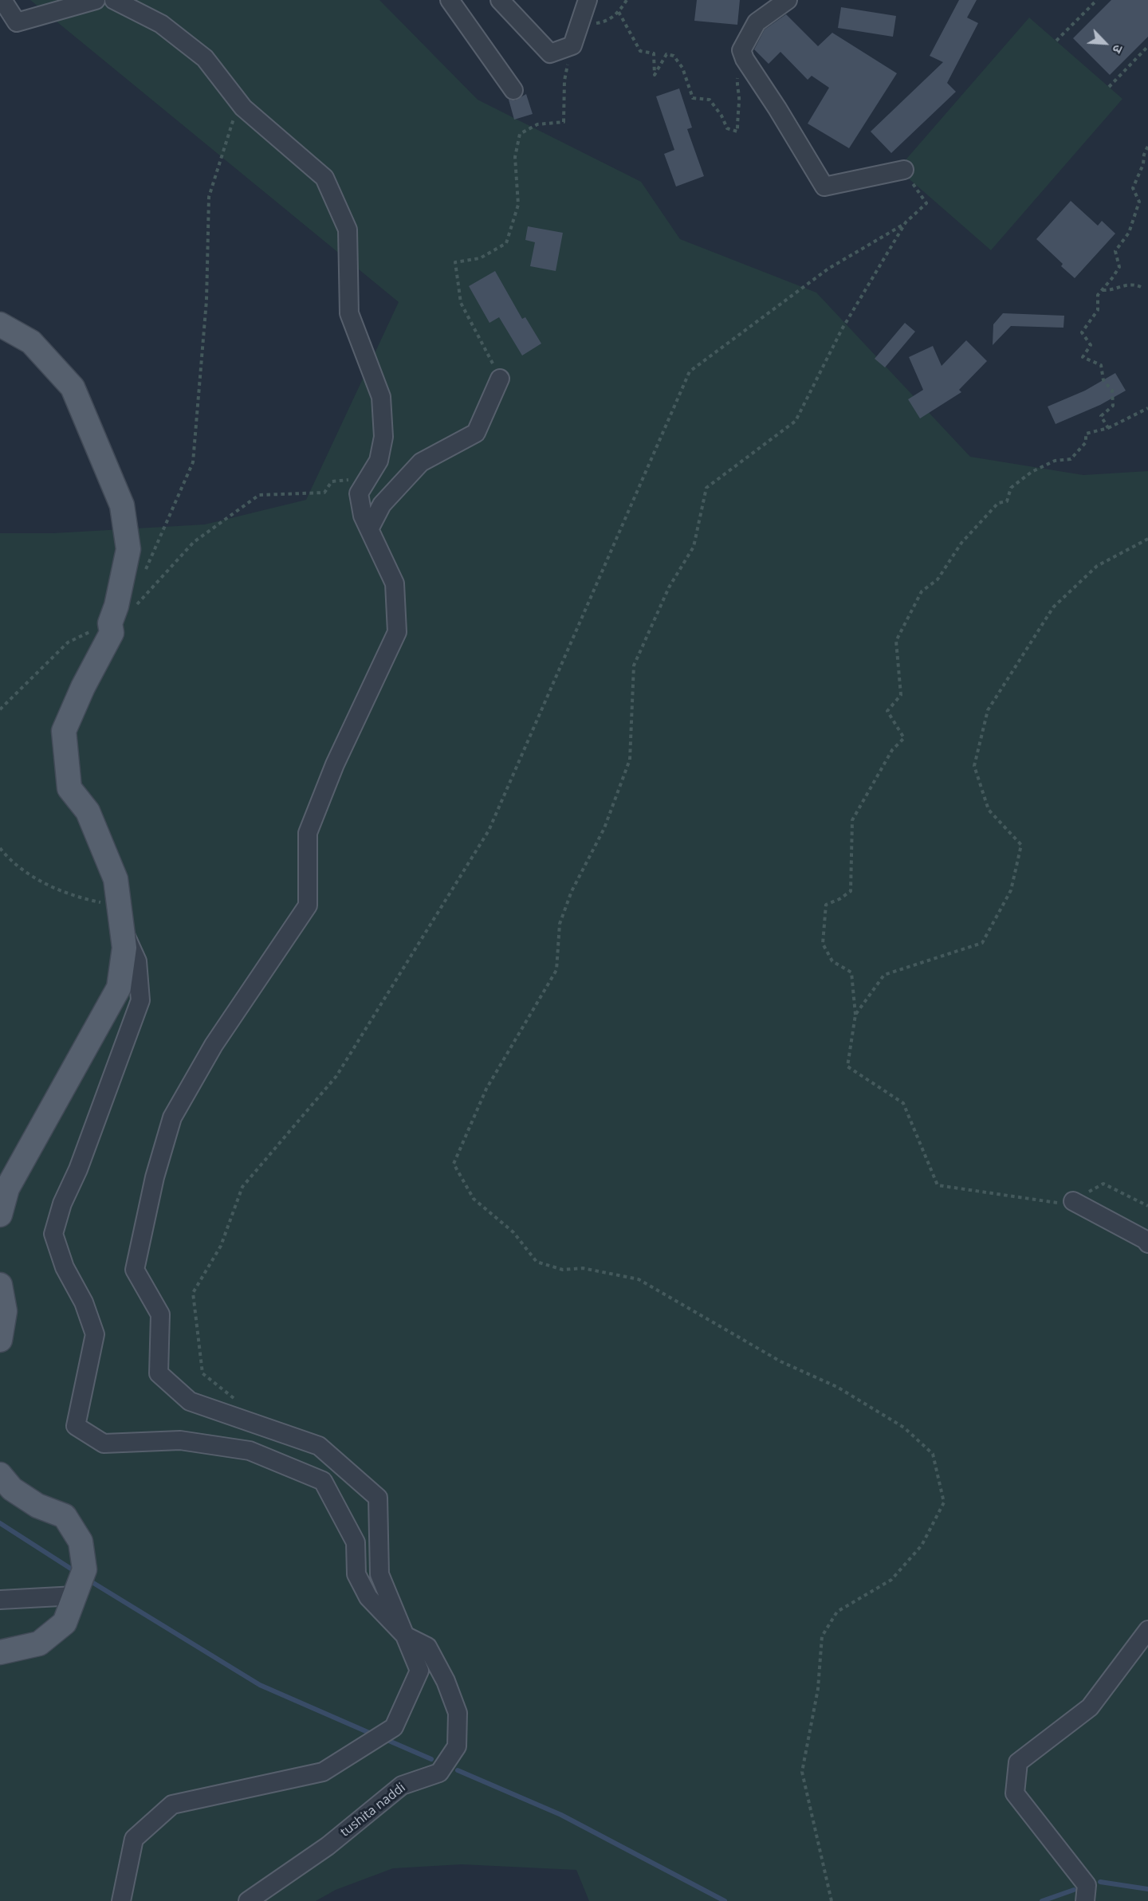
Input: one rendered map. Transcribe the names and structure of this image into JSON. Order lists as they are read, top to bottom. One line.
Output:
{"streets":{"street":["tushita naddi"]},"north":"bottom right"}
